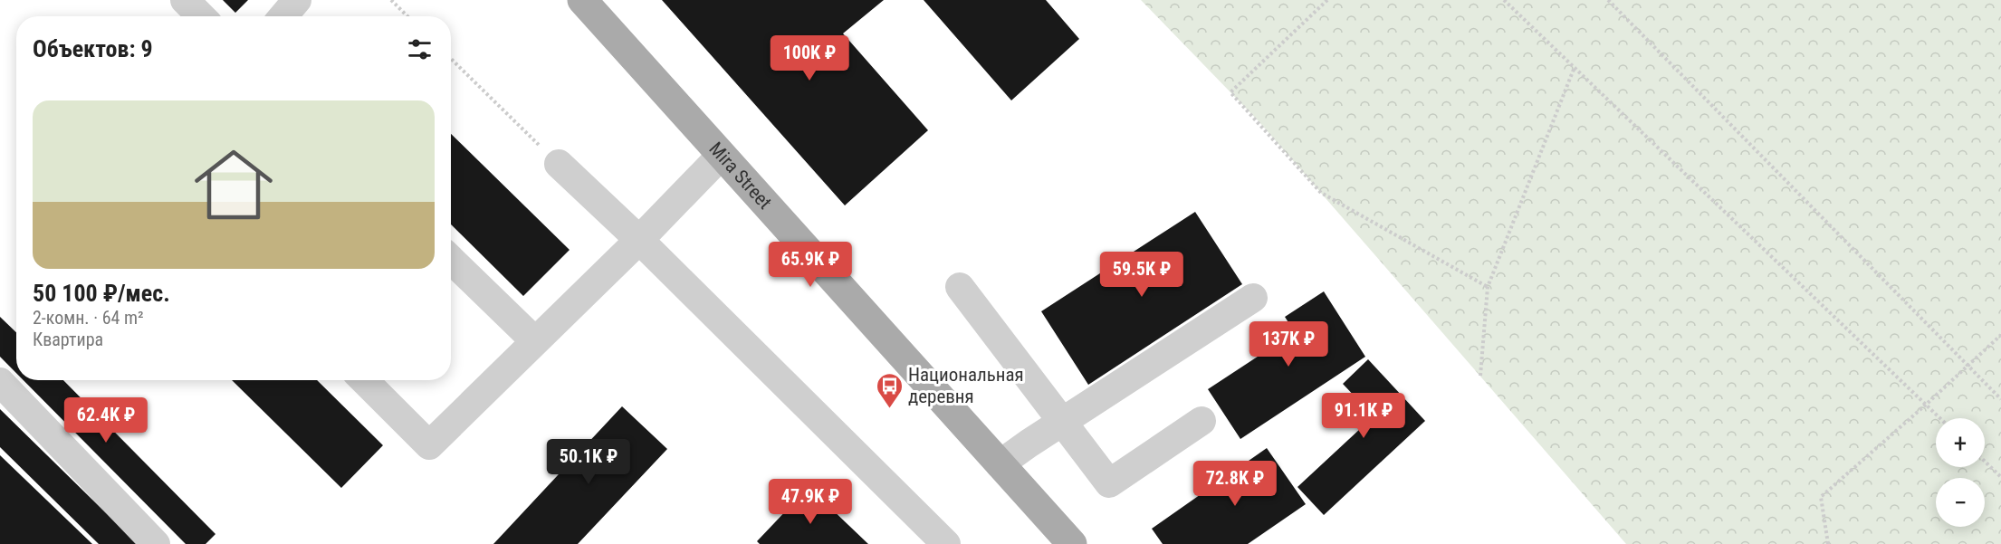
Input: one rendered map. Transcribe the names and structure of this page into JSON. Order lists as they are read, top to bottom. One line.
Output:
{"streets":{"main road":["Mira Street"]},"places":{"bus stop":["Национальная деревня"]},"page":{"heading":"Объектов: 9","price":["100K ₽","65.9K ₽","59.5K ₽","137K ₽","91.1K ₽","62.4K ₽","50.1K ₽","72.8K ₽","47.9K ₽"],"list":[{"name":"50 100 ₽/мес.","note":"2-комн. · 64 m² · Квартира"}],"map_buttons":["+","−"]}}
